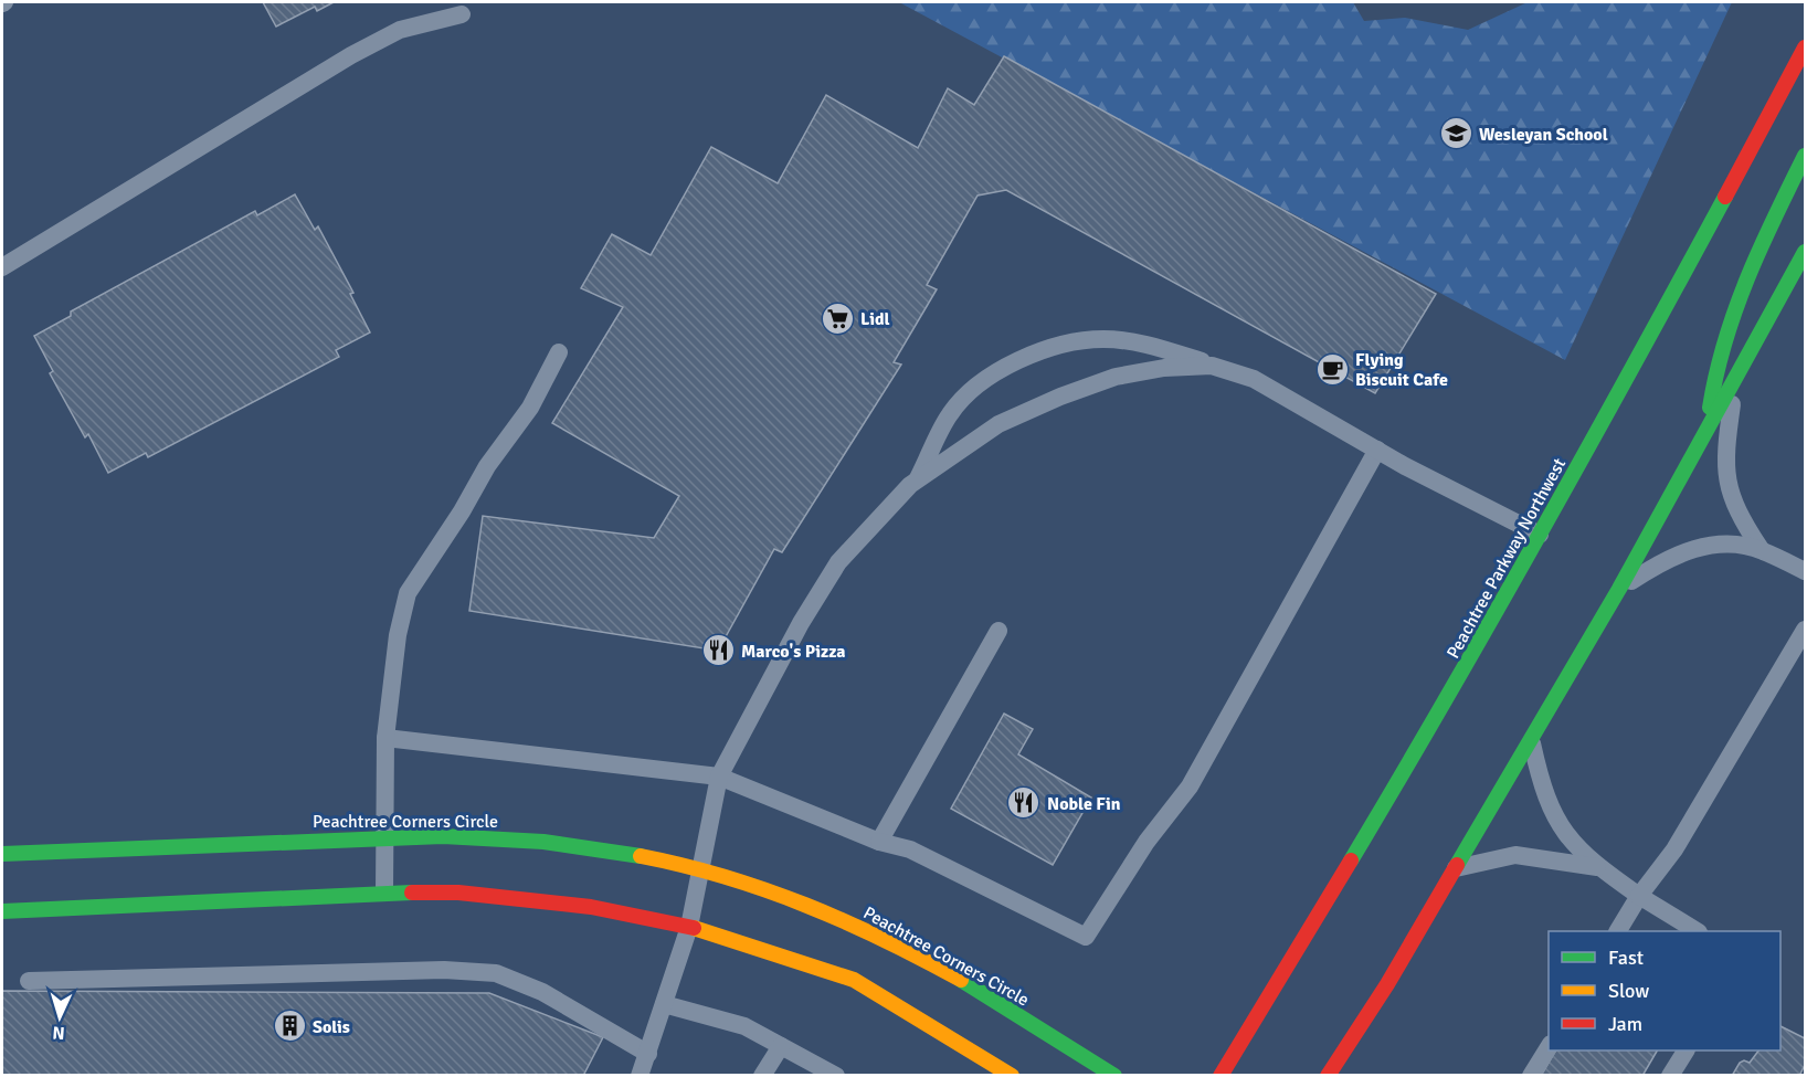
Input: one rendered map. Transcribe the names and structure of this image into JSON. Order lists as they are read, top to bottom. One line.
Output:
{"streets":{"main road":["Peachtree Parkway Northwest","Peachtree Corners Circle"]},"places":{"school or university":["Wesleyan School"],"supermarket":["Lidl"],"cafe":["Flying Biscuit Cafe"],"restaurant":["Marco's Pizza","Noble Fin"],"building":["Solis"]},"legend":["Fast","Slow","Jam"],"north":"bottom"}
